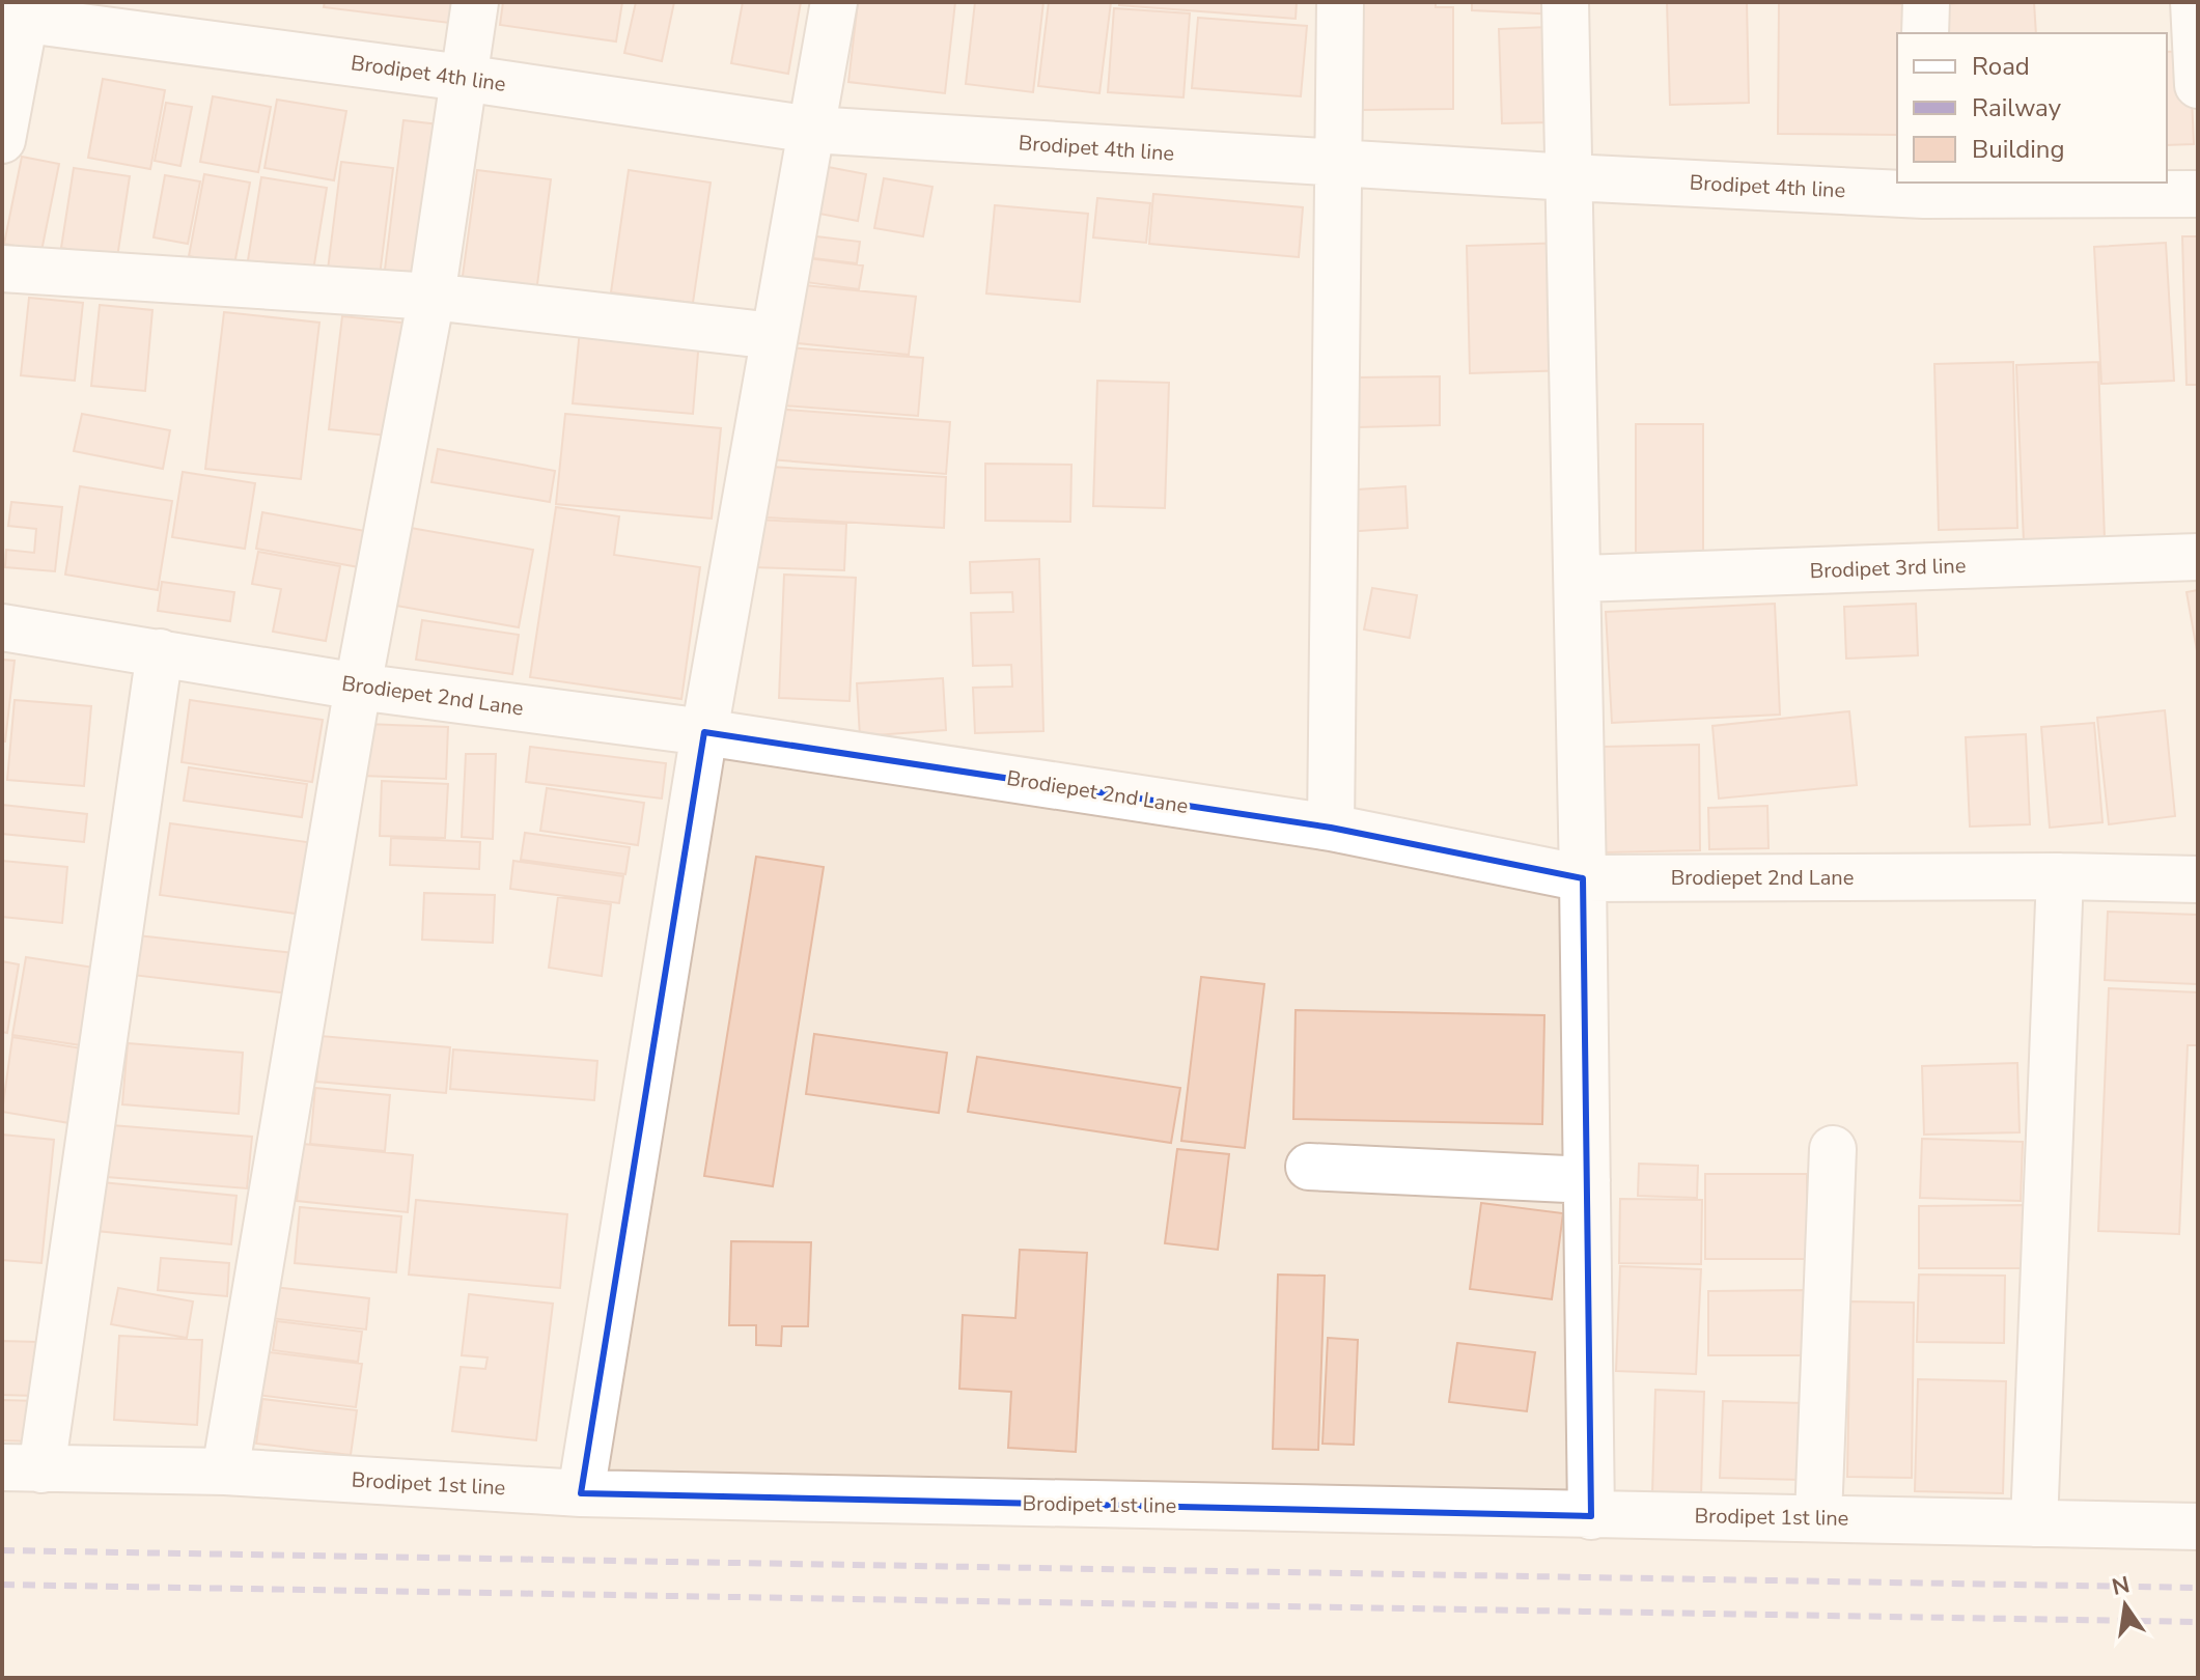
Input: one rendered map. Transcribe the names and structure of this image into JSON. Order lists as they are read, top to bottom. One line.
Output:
{"streets":{"street":["Brodipet 4th line","Brodipet 3rd line","Brodiepet 2nd Lane","Brodipet 1st line"]},"legend":["Road","Railway","Building"],"north":"top"}
